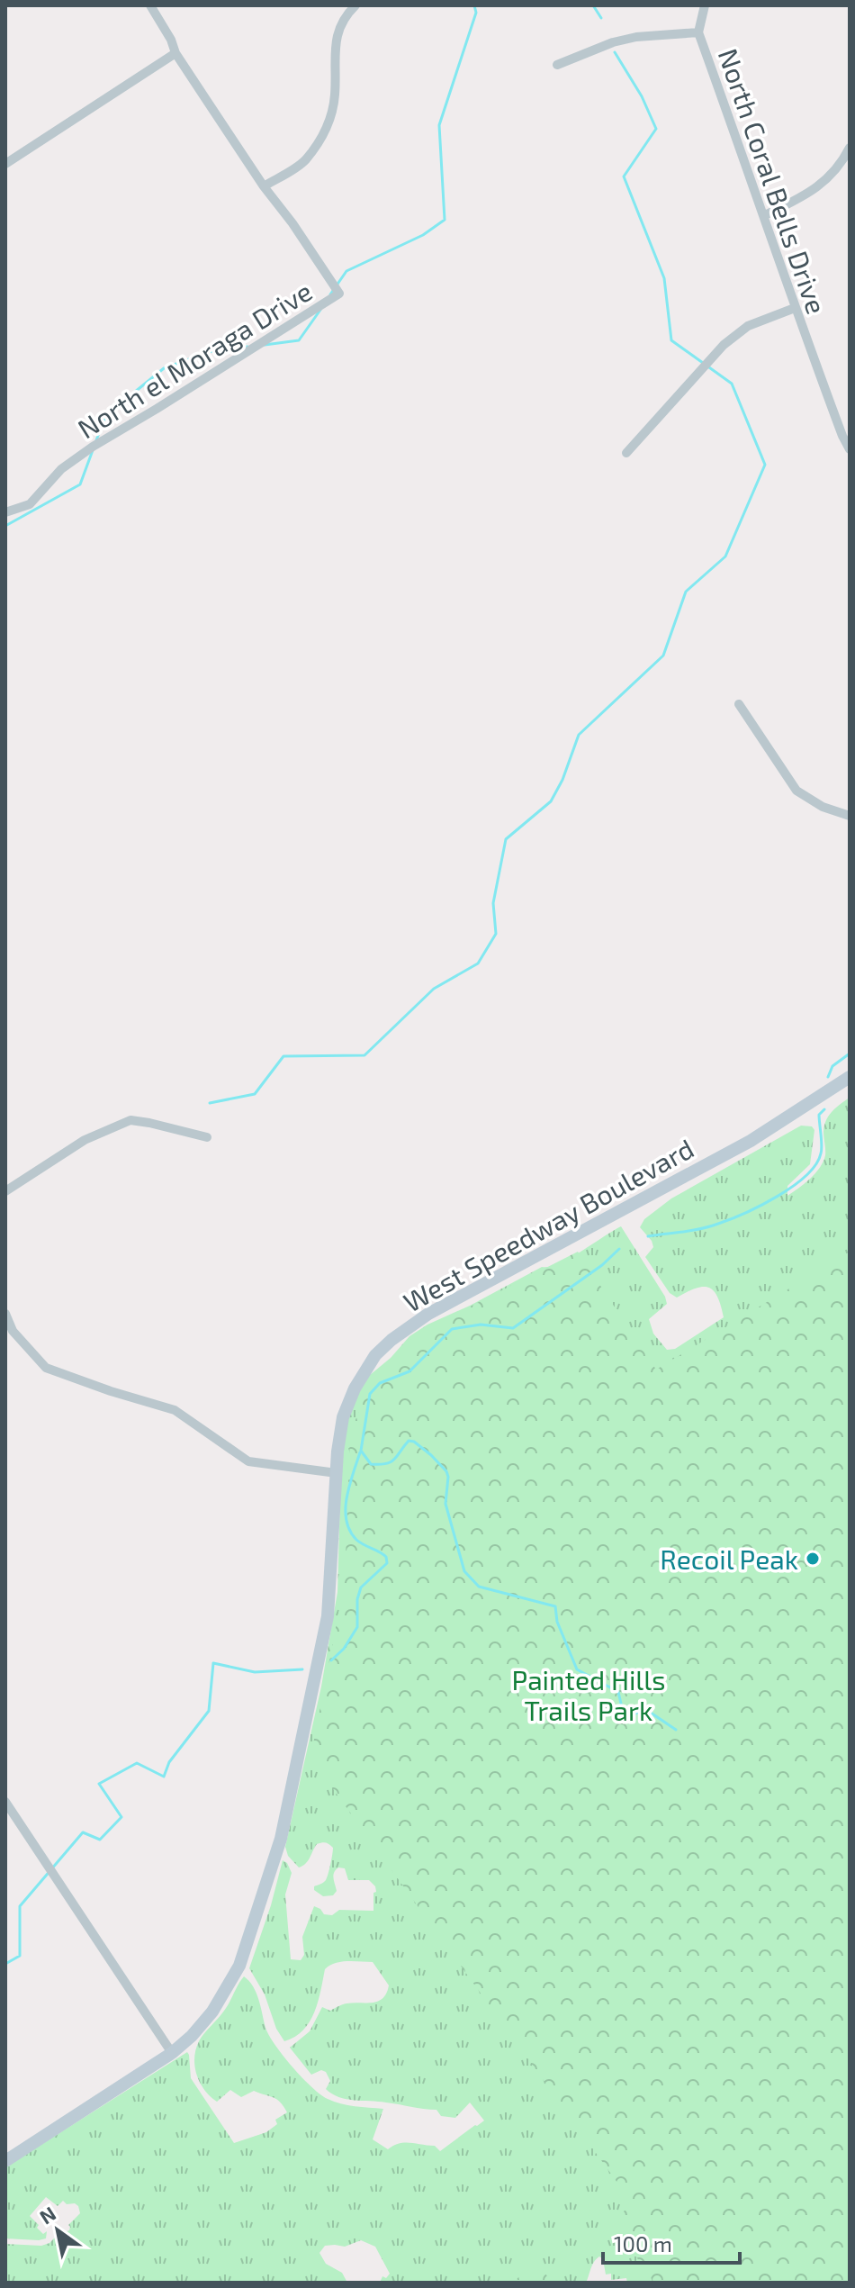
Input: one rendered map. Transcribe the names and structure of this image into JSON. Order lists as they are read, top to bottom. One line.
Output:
{"streets":{"main road":["West Speedway Boulevard"],"street":["North Coral Bells Drive","North el Moraga Drive"]},"parks":["Painted Hills Trails Park"],"places":["Recoil Peak"],"scale_bar":"100 m","north":"top left"}
